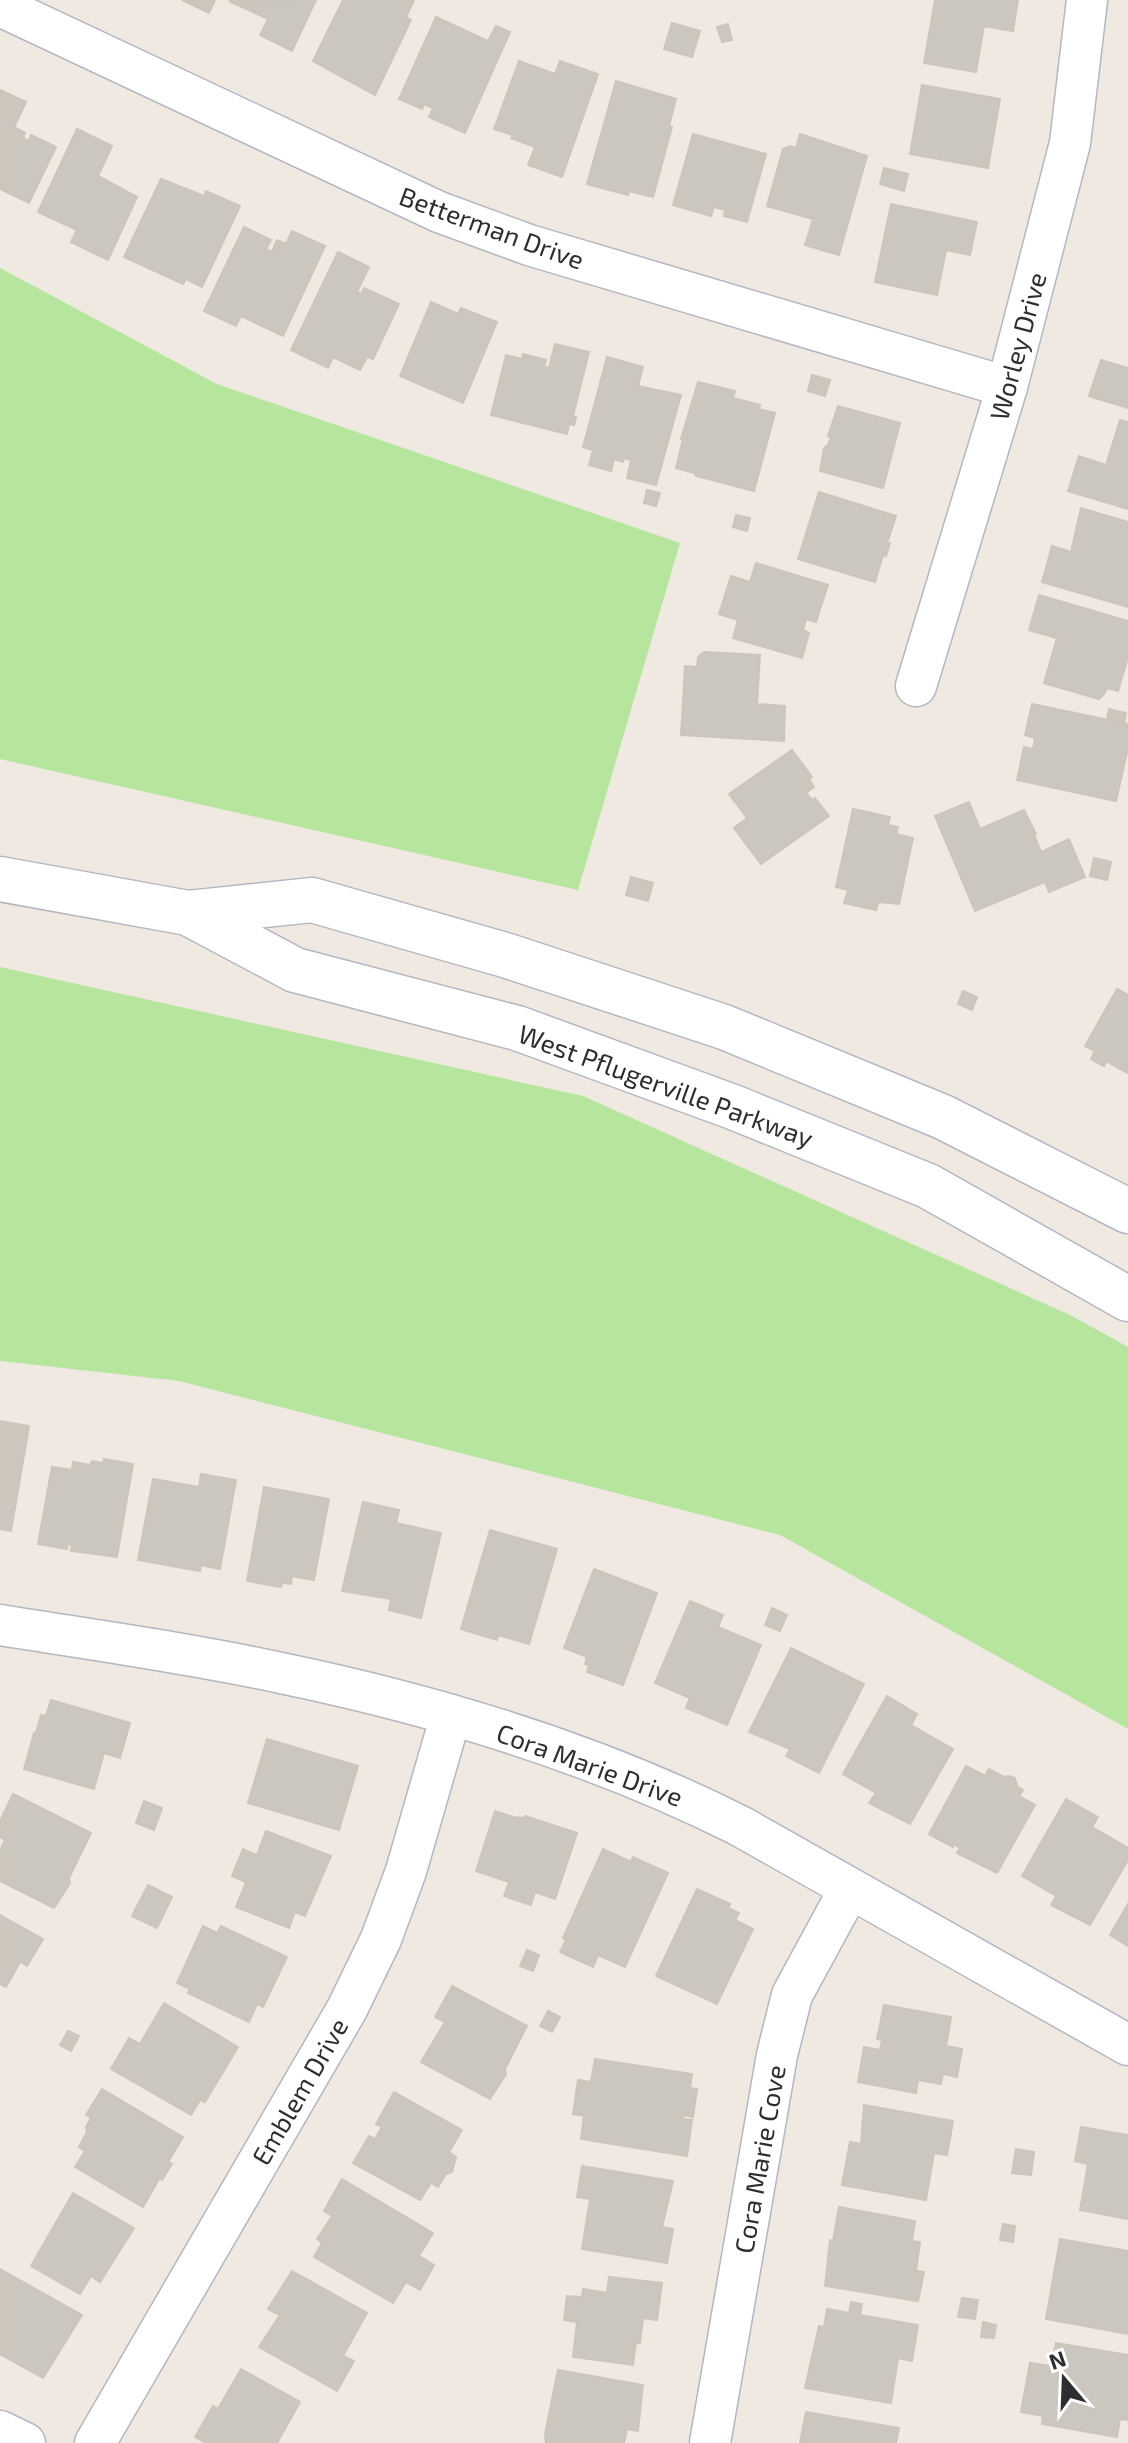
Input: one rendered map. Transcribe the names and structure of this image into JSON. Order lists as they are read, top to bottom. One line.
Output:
{"streets":{"main road":["West Pflugerville Parkway"],"street":["Betterman Drive","Worley Drive","Cora Marie Drive","Emblem Drive","Cora Marie Cove"]},"crossings":[["Betterman Drive","Worley Drive"],["Cora Marie Drive","Emblem Drive"],["Cora Marie Drive","Cora Marie Cove"]],"north":"top"}
